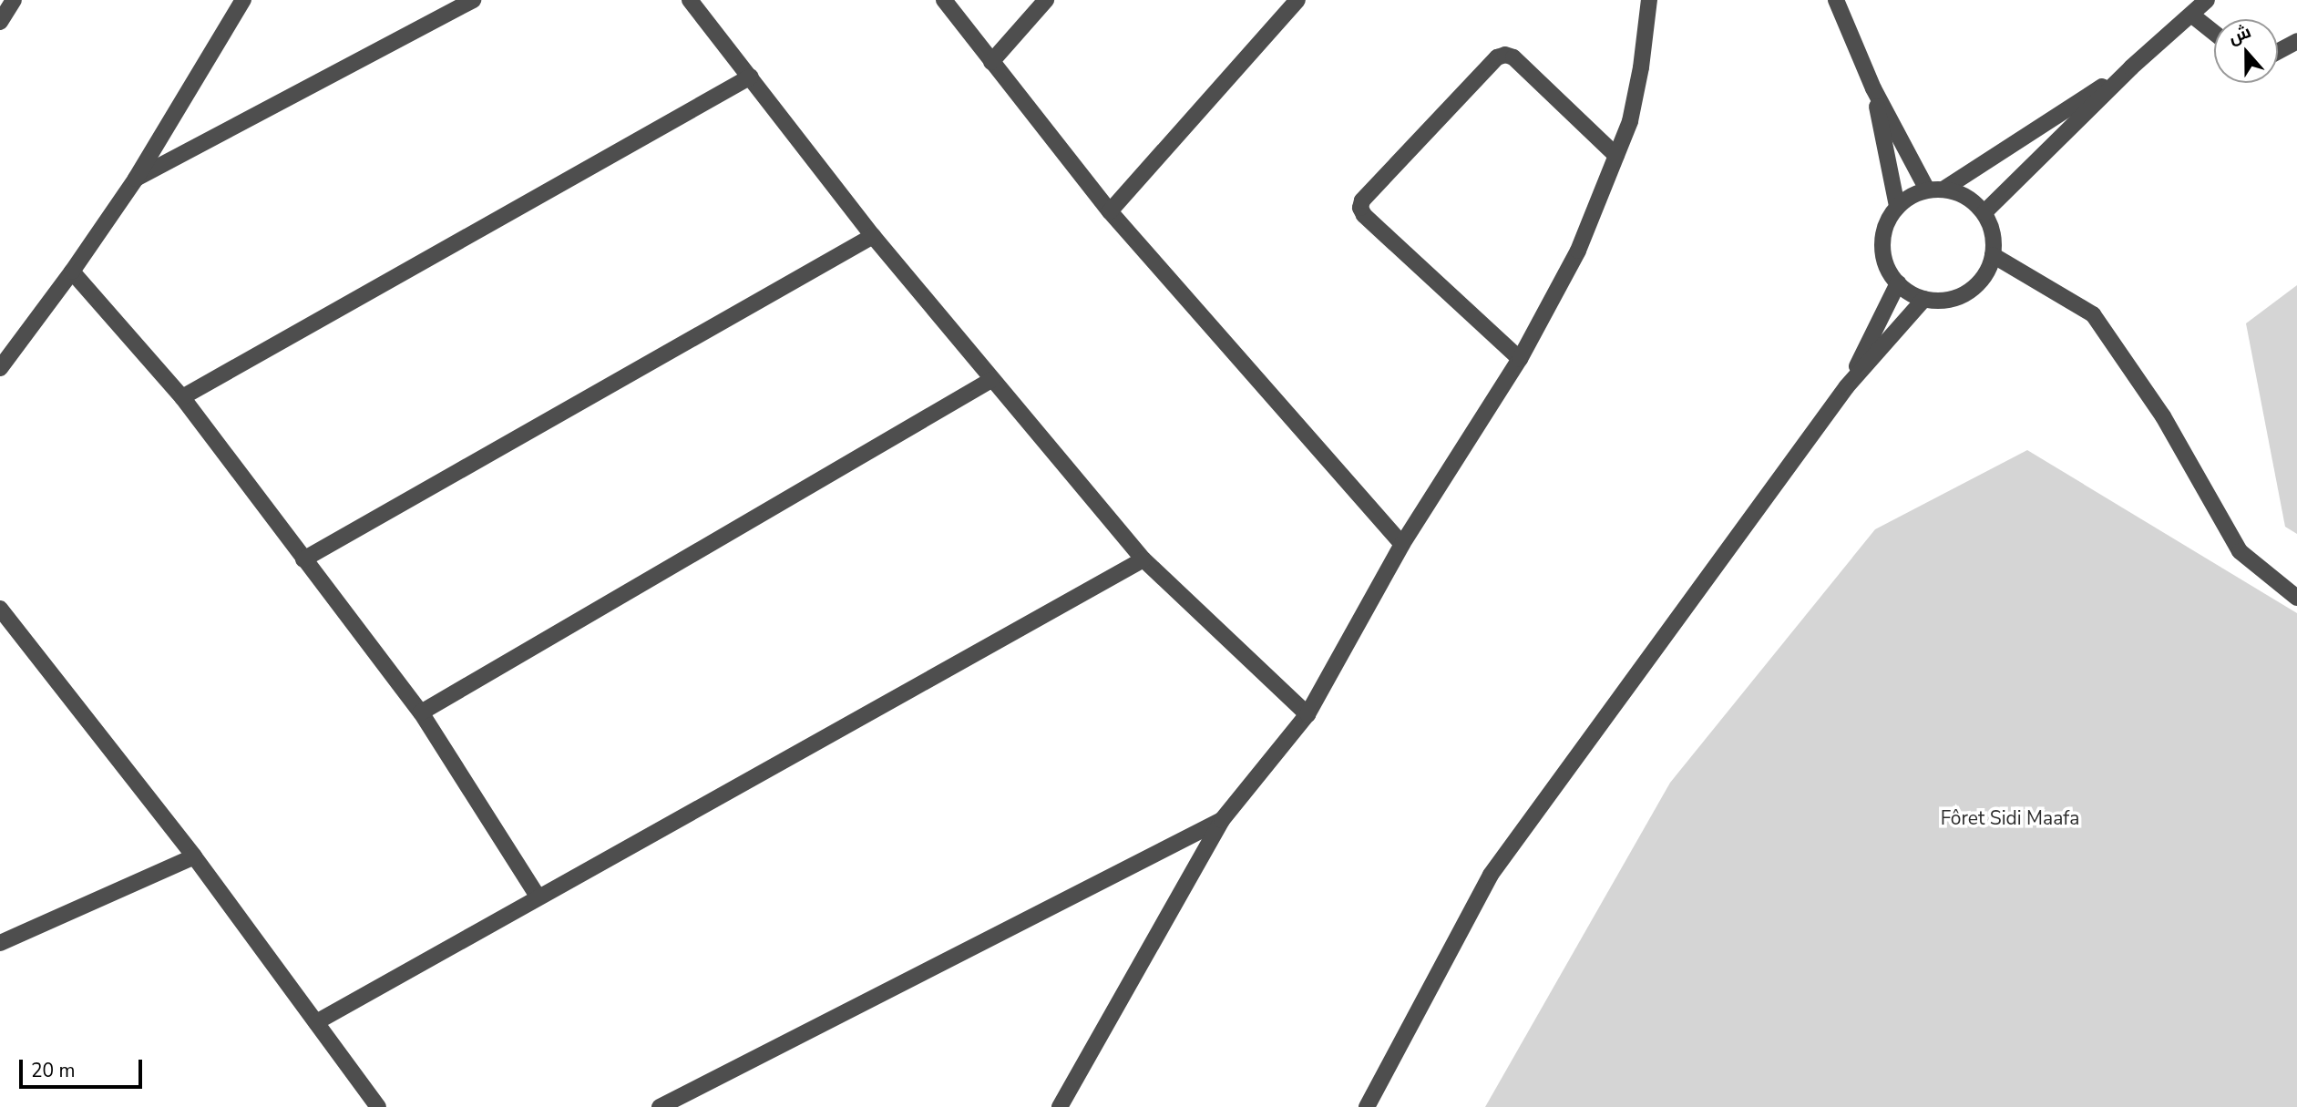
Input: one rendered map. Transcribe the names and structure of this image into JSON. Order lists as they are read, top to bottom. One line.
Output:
{"parks":["Fôret Sidi Maafa"],"scale_bar":"20 m","north":"top"}
